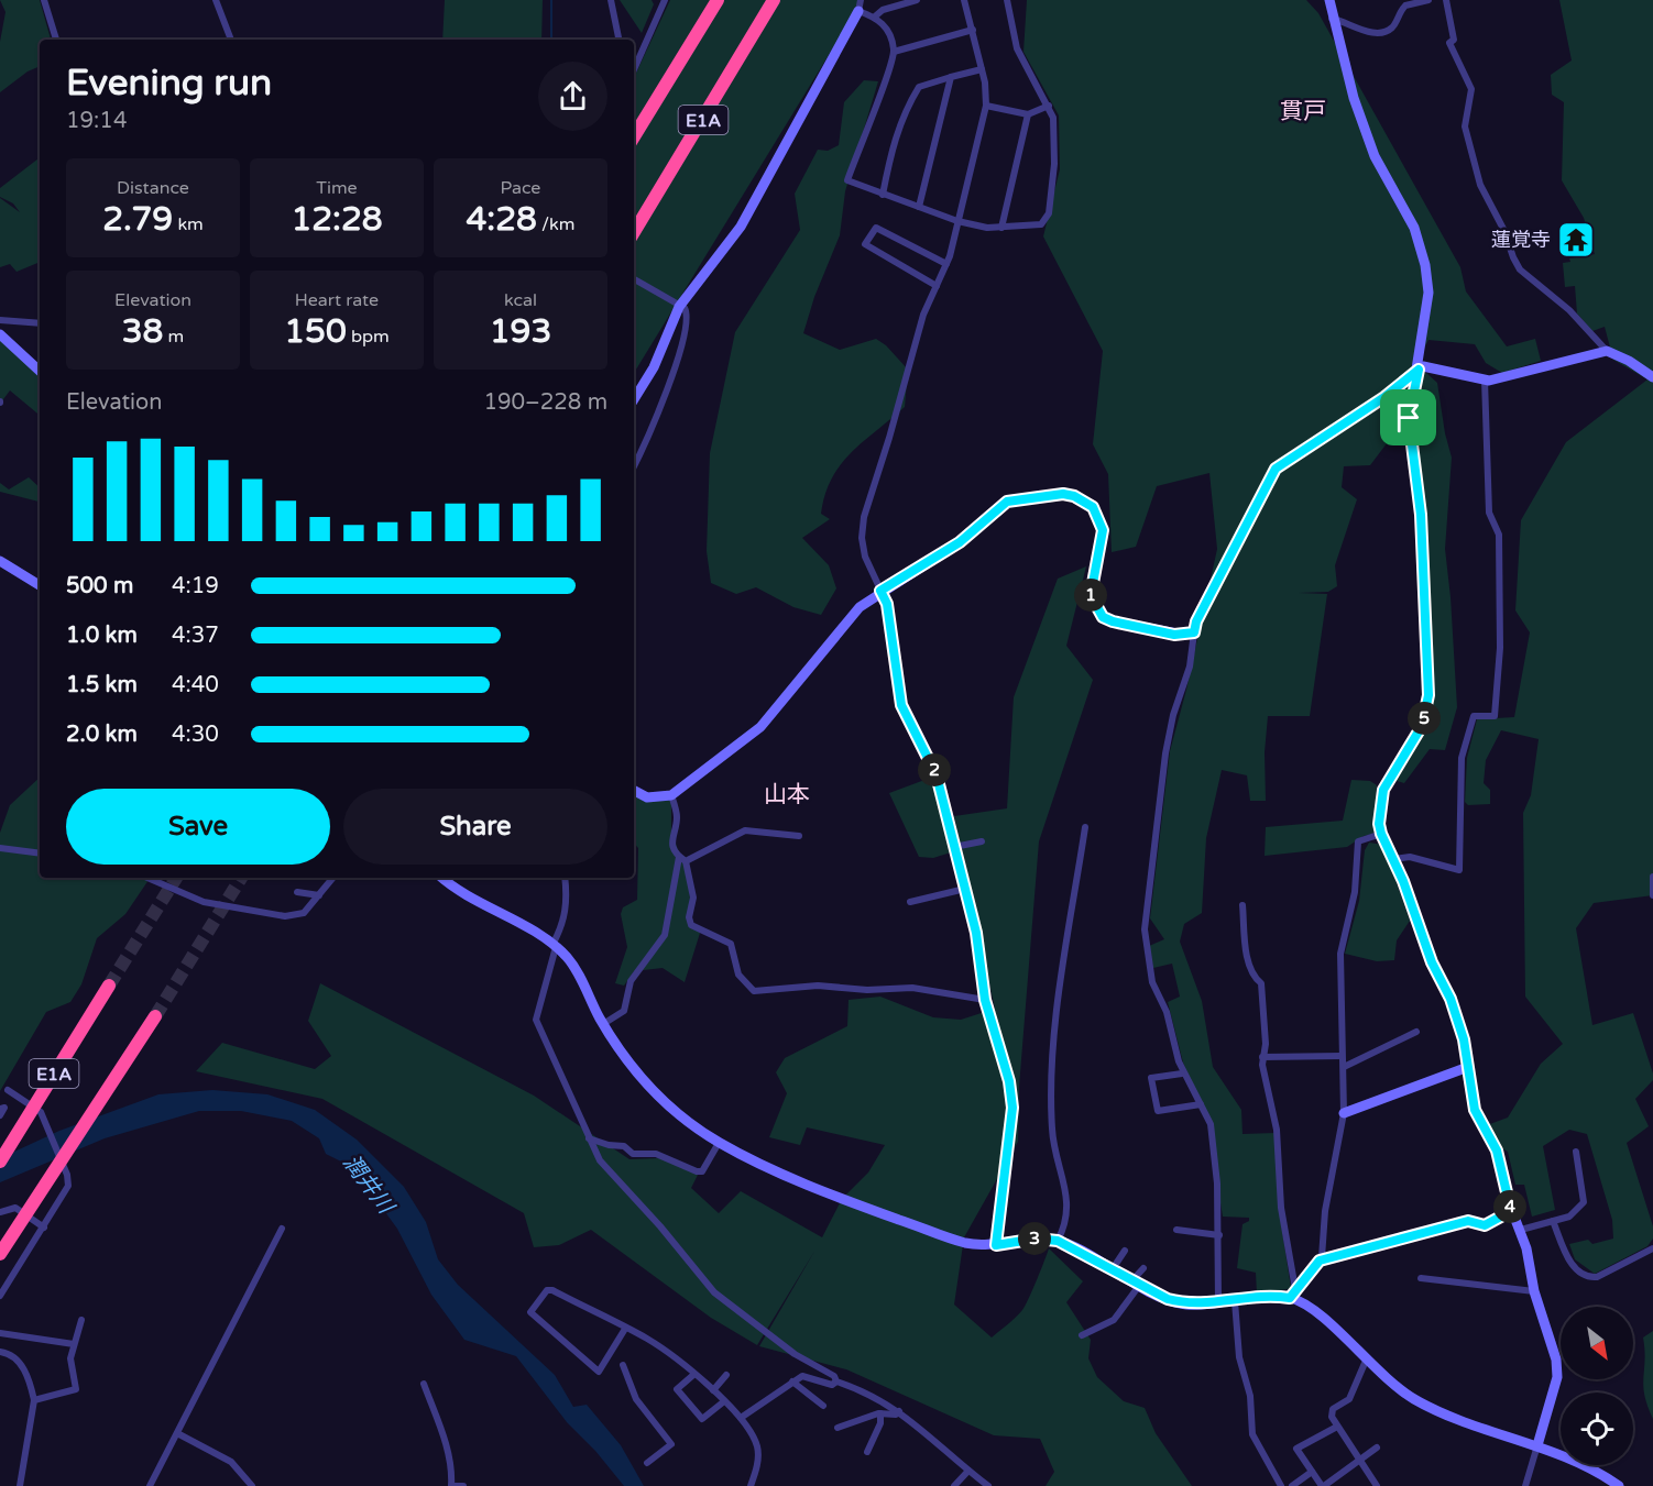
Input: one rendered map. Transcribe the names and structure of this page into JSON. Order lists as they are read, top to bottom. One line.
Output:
{"streets":{"highway":["E1A"]},"districts":["貫戸","山本"],"water":["潤井川"],"places":{"temple":["蓮覚寺"]},"north":"bottom right","page":{"heading":["Evening run","19:14"],"stats":[["Distance","2.79 km"],["Time","12:28"],["Pace","4:28 /km"],["Elevation","38 m"],["Heart rate","150 bpm"],["kcal","193"]],"chart":["Elevation","190–228 m"],"list":[{"name":"500 m","note":"4:19"},{"name":"1.0 km","note":"4:37"},{"name":"1.5 km","note":"4:40"},{"name":"2.0 km","note":"4:30"}],"pins":["1","5","2","4","3"],"buttons":["Save","Share"]}}
